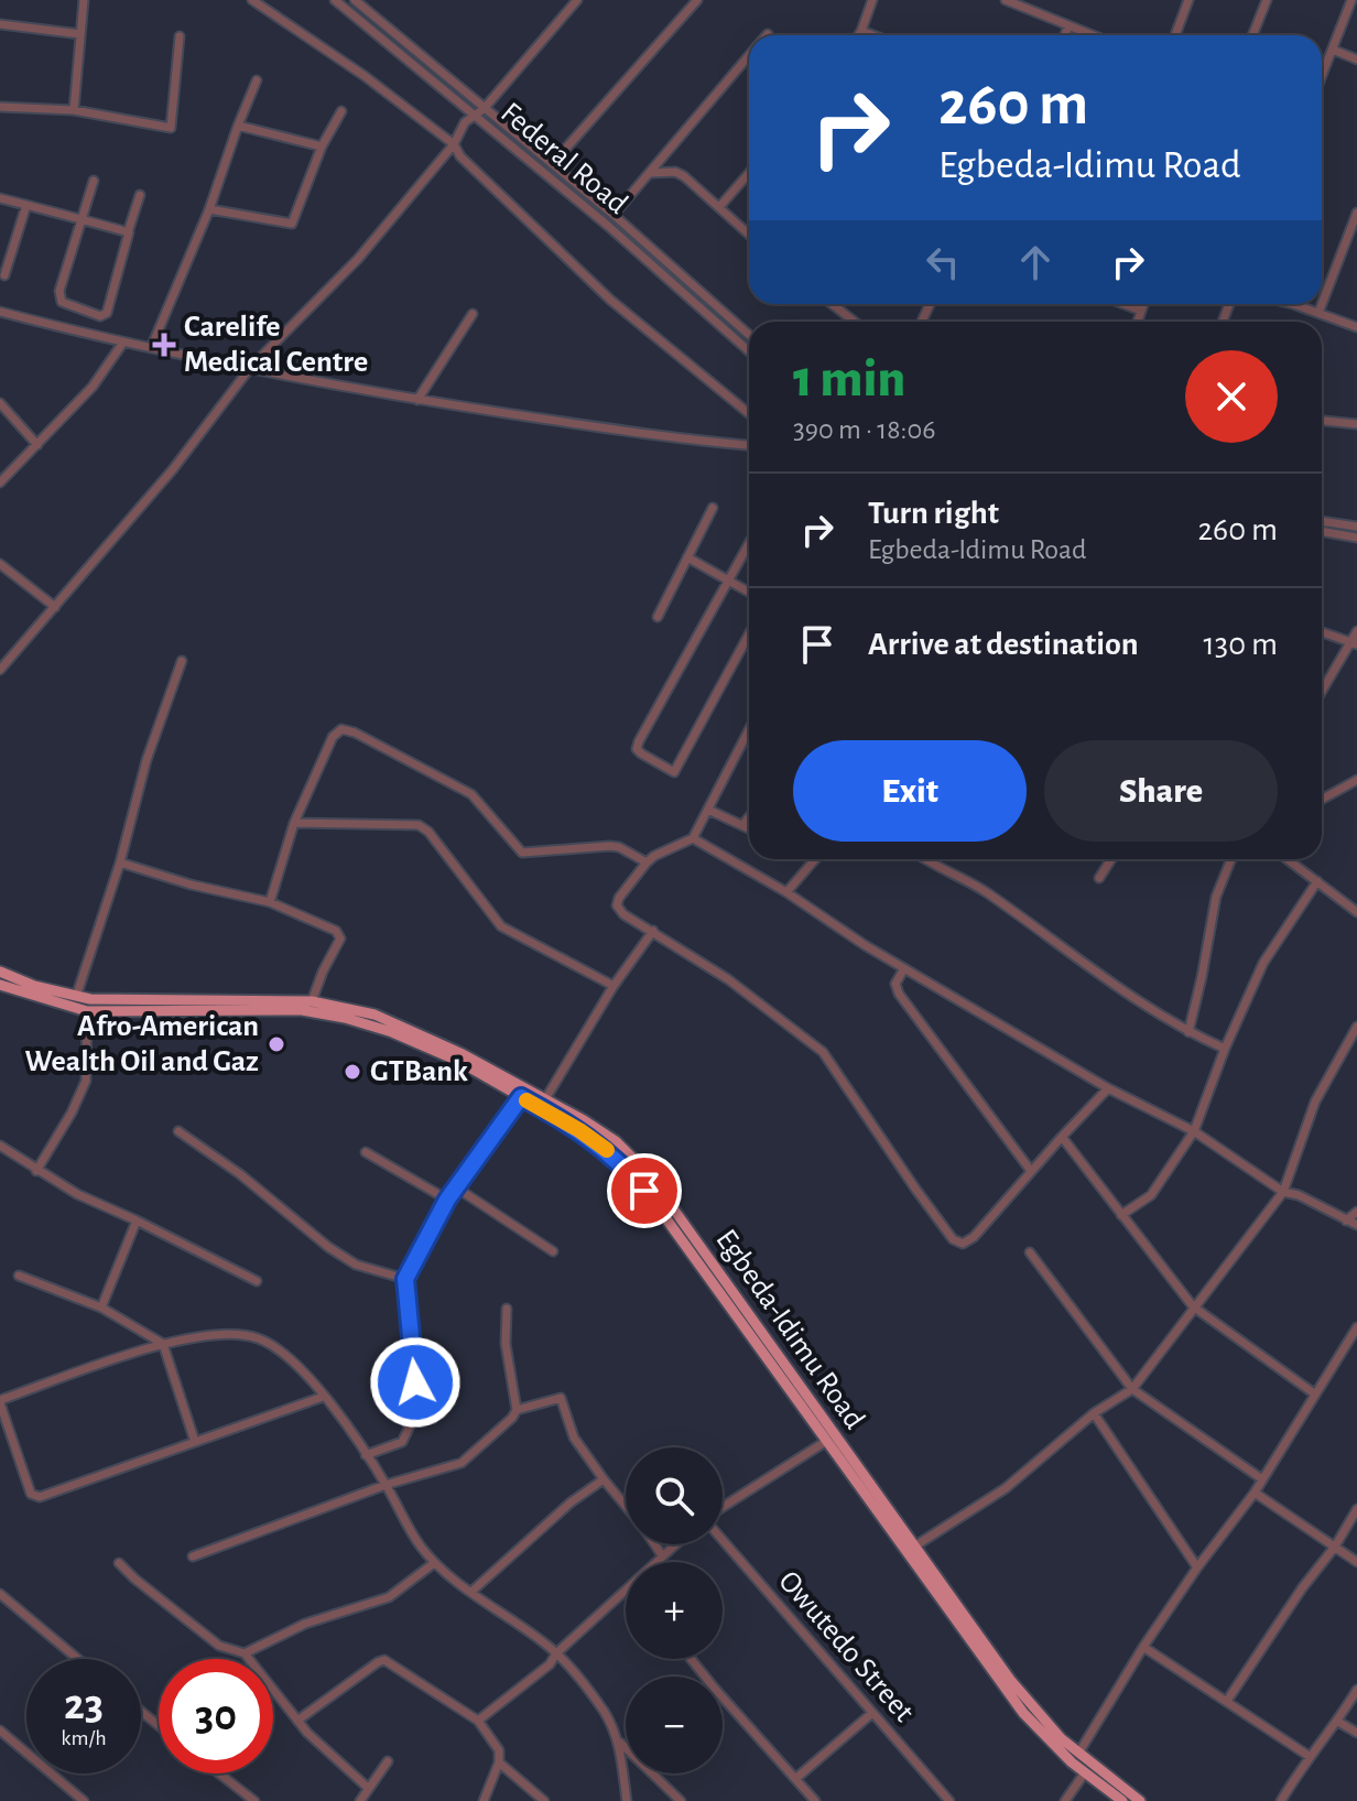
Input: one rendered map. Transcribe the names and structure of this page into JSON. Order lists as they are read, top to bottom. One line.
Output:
{"streets":{"main road":["Egbeda-Idimu Road"],"street":["Federal Road","Owutedo Street"]},"places":{"health":["Carelife Medical Centre"],"other":["Afro-American Wealth Oil and Gaz","GTBank"]},"page":{"turn":["260 m","Egbeda-Idimu Road"],"heading":["1 min","390 m · 18:06"],"list":[{"name":"Turn right","note":"Egbeda-Idimu Road","value":"260 m"},{"name":"Arrive at destination","value":"130 m"}],"buttons":["Exit","Share"],"map_buttons":["+","−"],"speed":"23 km/h","limit":"30"}}
